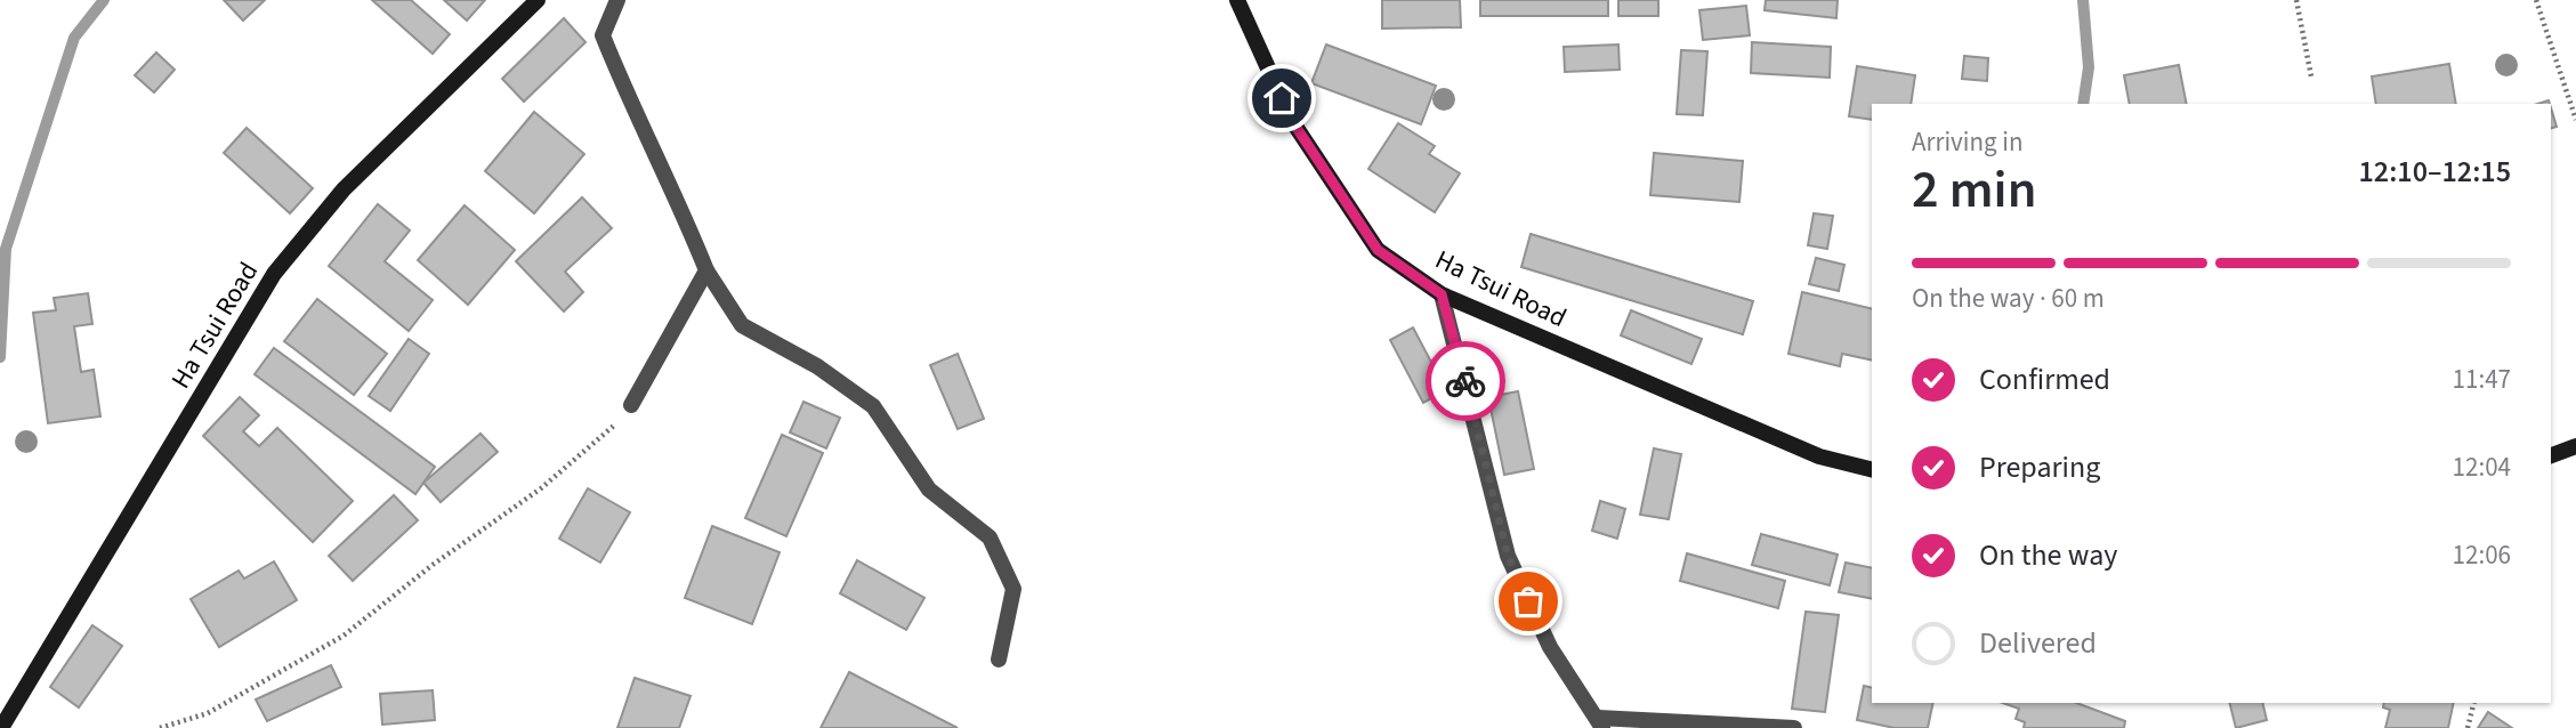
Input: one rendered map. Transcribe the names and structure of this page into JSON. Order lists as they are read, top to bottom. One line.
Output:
{"streets":{"street":["Ha Tsui Road"]},"page":{"heading":["2 min","Arriving in","12:10–12:15"],"bar":"On the way · 60 m","list":[["Confirmed","11:47"],["Preparing","12:04"],["On the way","12:06"],"Delivered"]}}
